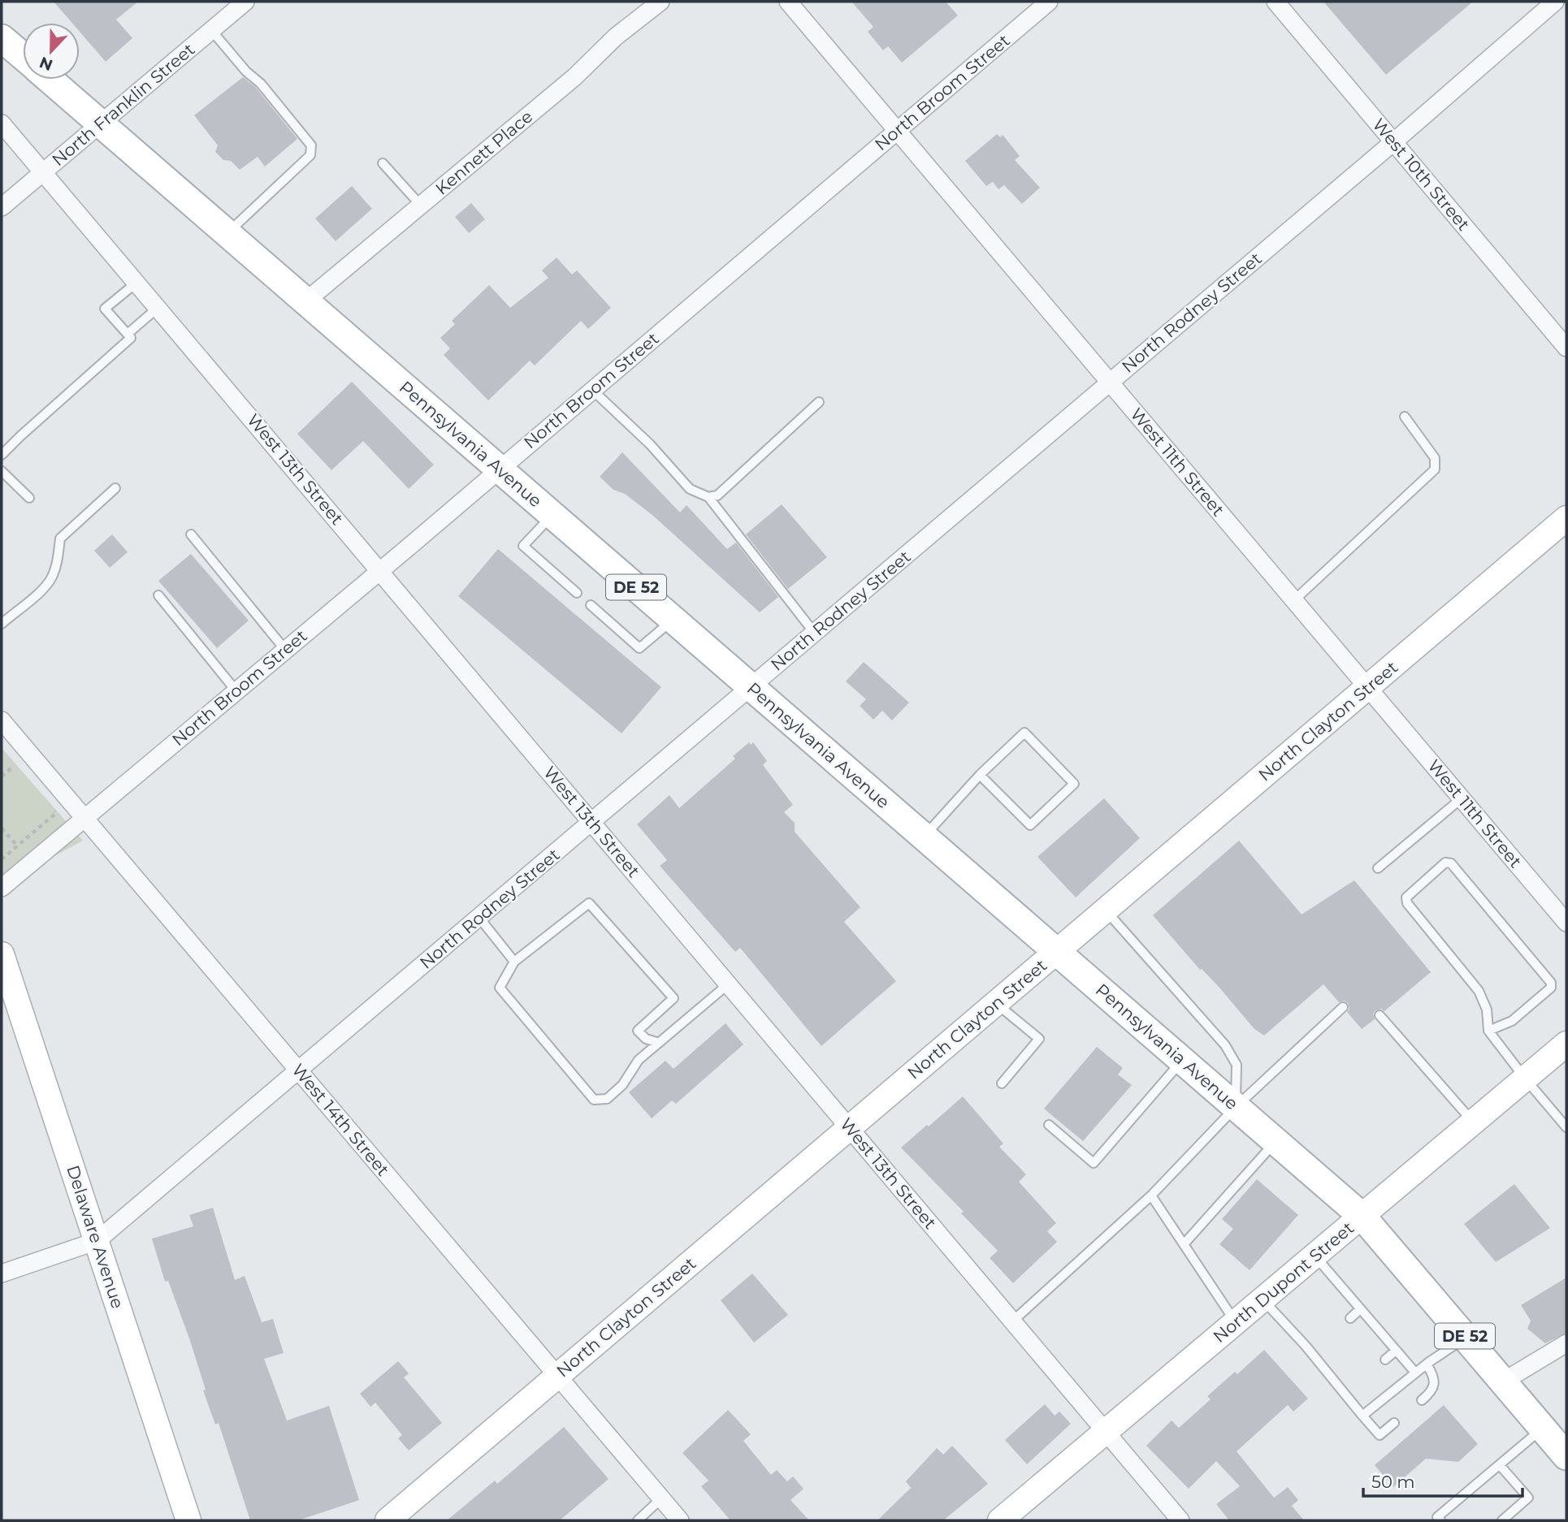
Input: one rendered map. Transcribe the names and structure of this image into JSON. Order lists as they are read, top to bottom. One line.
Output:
{"streets":{"main road":["Pennsylvania Avenue","DE 52"],"street":["North Broom Street","North Franklin Street","Kennett Place","West 10th Street","North Rodney Street","West 11th Street","West 13th Street","North Clayton Street","West 14th Street","Delaware Avenue","North Dupont Street"]},"crossings":[["North Broom Street","Pennsylvania Avenue"],["North Broom Street","West 11th Street"],["North Broom Street","West 13th Street"],["North Broom Street","West 14th Street"],["North Franklin Street","Pennsylvania Avenue"],["North Franklin Street","West 13th Street"],["Kennett Place","Pennsylvania Avenue"],["West 10th Street","North Rodney Street"],["North Rodney Street","Pennsylvania Avenue"],["North Rodney Street","West 11th Street"],["North Rodney Street","West 13th Street"],["North Rodney Street","West 14th Street"],["North Rodney Street","Delaware Avenue"],["Pennsylvania Avenue","North Clayton Street"],["Pennsylvania Avenue","North Dupont Street"],["West 11th Street","North Clayton Street"],["West 13th Street","North Clayton Street"],["West 13th Street","North Dupont Street"],["North Clayton Street","West 14th Street"]],"scale_bar":"50 m","north":"bottom"}
